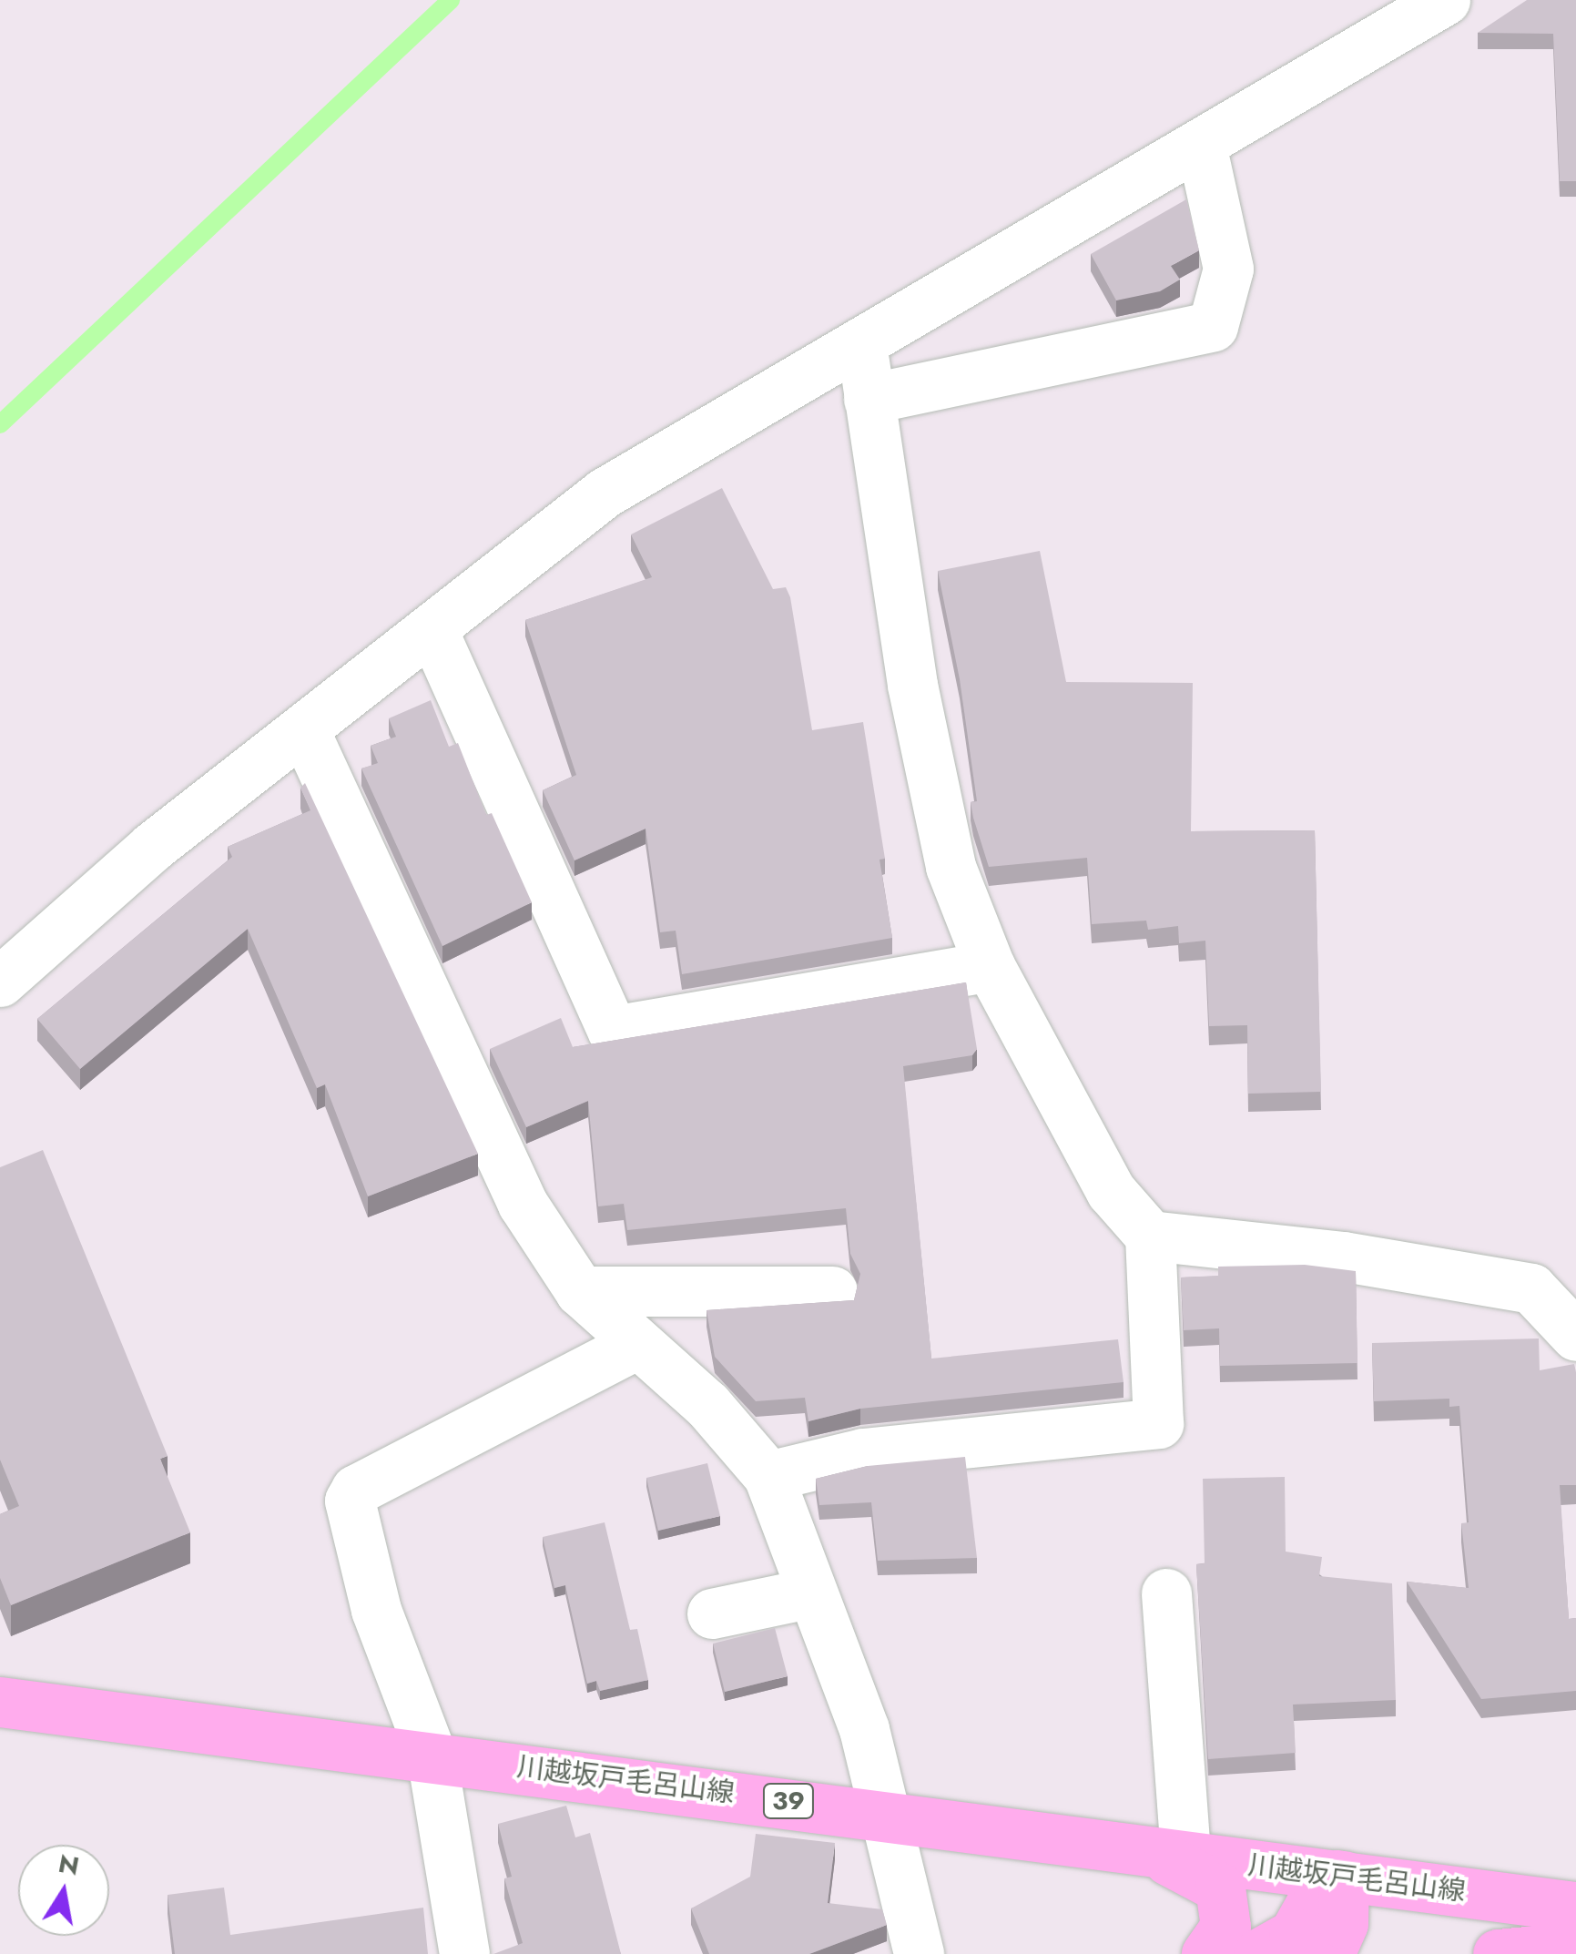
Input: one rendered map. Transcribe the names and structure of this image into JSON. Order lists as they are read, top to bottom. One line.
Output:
{"streets":{"main road":["川越坂戸毛呂山線","39"]},"north":"top"}
